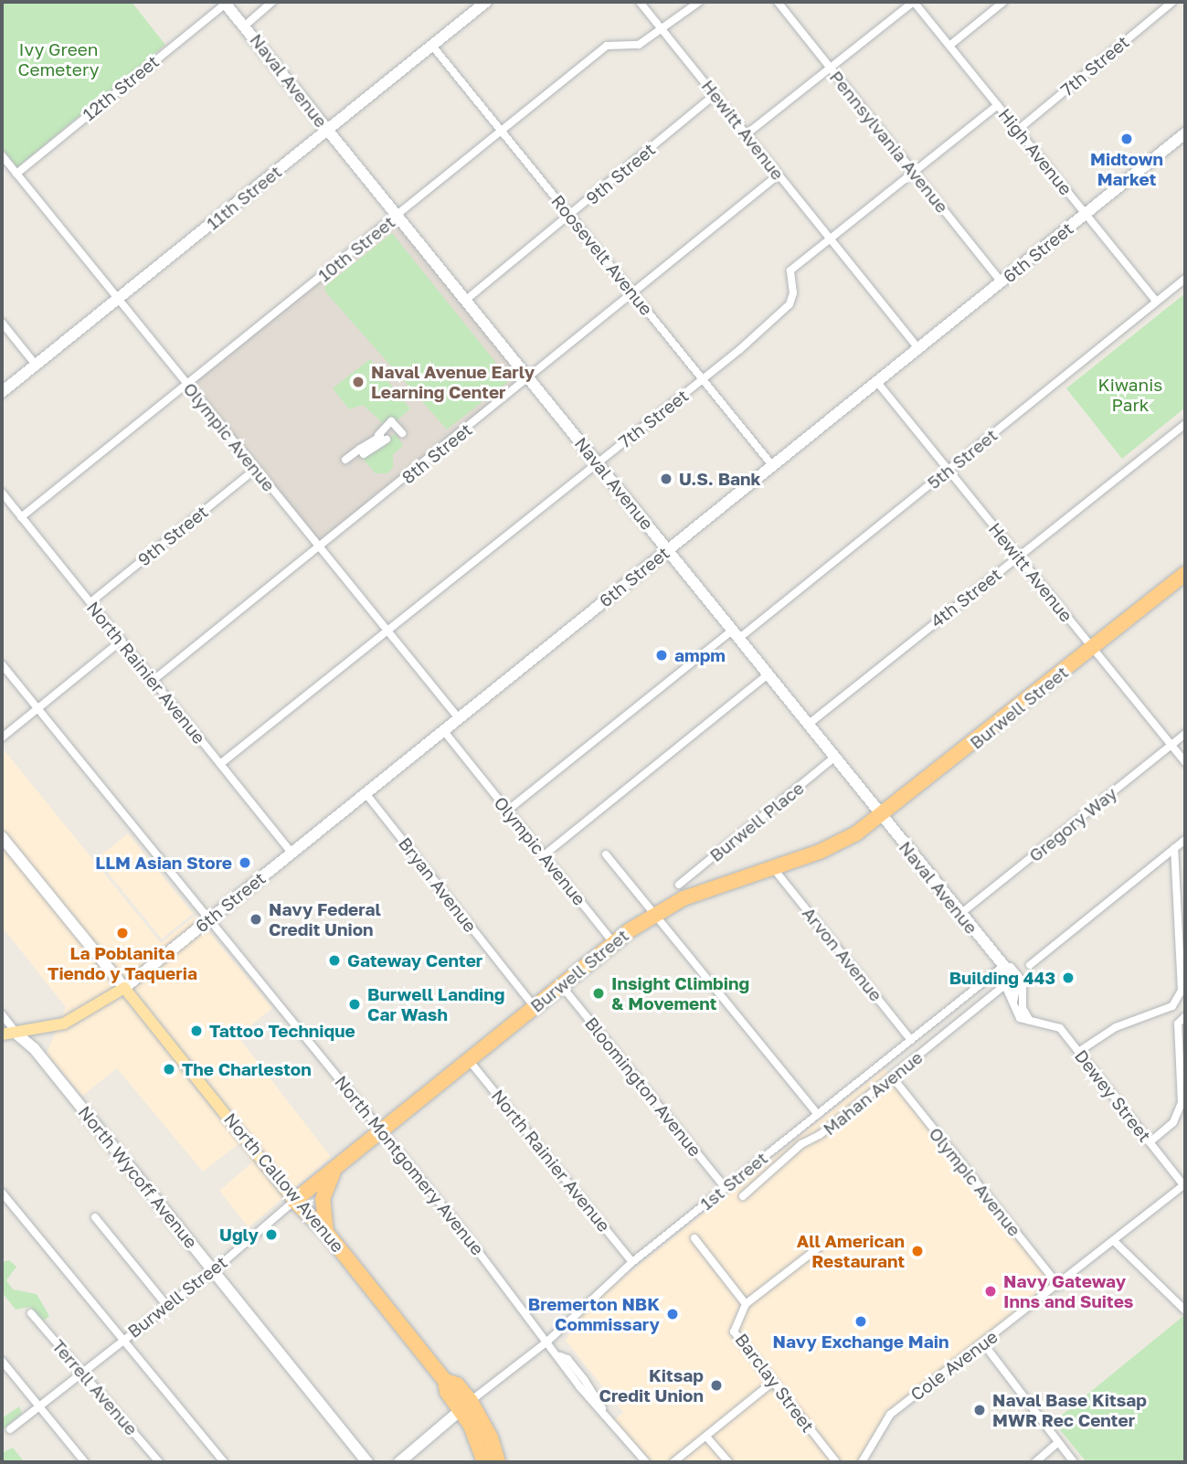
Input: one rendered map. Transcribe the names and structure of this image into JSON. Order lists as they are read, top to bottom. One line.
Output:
{"streets":{"highway":["Burwell Street","North Callow Avenue"],"main road":["Naval Avenue","11th Street","6th Street","North Wycoff Avenue","1st Street"],"street":["7th Street","12th Street","Hewitt Avenue","Pennsylvania Avenue","High Avenue","9th Street","10th Street","Roosevelt Avenue","Olympic Avenue","8th Street","5th Street","4th Street","North Rainier Avenue","Burwell Place","Gregory Way","Bryan Avenue","Arvon Avenue","Bloomington Avenue","Mahan Avenue","Dewey Street","North Montgomery Avenue","Cole Avenue","Barclay Street","Terrell Avenue"]},"crossings":[["7th Street","Naval Avenue"],["7th Street","Hewitt Avenue"],["7th Street","Pennsylvania Avenue"],["7th Street","High Avenue"],["7th Street","Roosevelt Avenue"],["7th Street","Olympic Avenue"],["7th Street","North Rainier Avenue"],["Naval Avenue","12th Street"],["Naval Avenue","9th Street"],["Naval Avenue","11th Street"],["Naval Avenue","10th Street"],["Naval Avenue","6th Street"],["Naval Avenue","8th Street"],["Naval Avenue","5th Street"],["Naval Avenue","4th Street"],["Naval Avenue","Burwell Street"],["Naval Avenue","Burwell Place"],["Naval Avenue","Gregory Way"],["Naval Avenue","1st Street"],["12th Street","Olympic Avenue"],["Hewitt Avenue","9th Street"],["Hewitt Avenue","10th Street"],["Hewitt Avenue","6th Street"],["Hewitt Avenue","8th Street"],["Hewitt Avenue","5th Street"],["Hewitt Avenue","4th Street"],["Hewitt Avenue","Burwell Street"],["Hewitt Avenue","Gregory Way"],["Pennsylvania Avenue","6th Street"],["High Avenue","6th Street"],["High Avenue","5th Street"],["9th Street","Roosevelt Avenue"],["9th Street","Olympic Avenue"],["9th Street","North Rainier Avenue"],["11th Street","Roosevelt Avenue"],["11th Street","Olympic Avenue"],["10th Street","Roosevelt Avenue"],["10th Street","Olympic Avenue"],["10th Street","North Rainier Avenue"],["6th Street","Roosevelt Avenue"],["6th Street","Olympic Avenue"],["6th Street","North Rainier Avenue"],["6th Street","Bryan Avenue"],["6th Street","North Montgomery Avenue"],["6th Street","North Wycoff Avenue"],["6th Street","North Callow Avenue"],["Roosevelt Avenue","8th Street"],["Olympic Avenue","8th Street"],["Olympic Avenue","5th Street"],["Olympic Avenue","Burwell Street"],["Olympic Avenue","Mahan Avenue"],["Olympic Avenue","Cole Avenue"],["8th Street","North Rainier Avenue"],["North Rainier Avenue","Burwell Street"],["North Rainier Avenue","1st Street"],["Burwell Street","Bryan Avenue"],["Burwell Street","Arvon Avenue"],["Burwell Street","Bloomington Avenue"],["Burwell Street","North Montgomery Avenue"],["Burwell Street","North Wycoff Avenue"],["Burwell Street","North Callow Avenue"],["Burwell Street","Terrell Avenue"],["Arvon Avenue","1st Street"],["Bloomington Avenue","1st Street"],["Dewey Street","Cole Avenue"],["North Montgomery Avenue","1st Street"],["1st Street","North Callow Avenue"]],"parks":["Ivy Green Cemetery","Kiwanis Park"],"places":["Midtown Market","Naval Avenue Early Learning Center","U.S. Bank","ampm","LLM Asian Store","Navy Federal Credit Union","La Poblanita Tiendo y Taqueria","Gateway Center","Building 443","Insight Climbing & Movement","Burwell Landing Car Wash","Tattoo Technique","The Charleston","Ugly","All American Restaurant","Navy Gateway Inns and Suites","Bremerton NBK Commissary","Navy Exchange Main","Kitsap Credit Union","Naval Base Kitsap MWR Rec Center"]}
